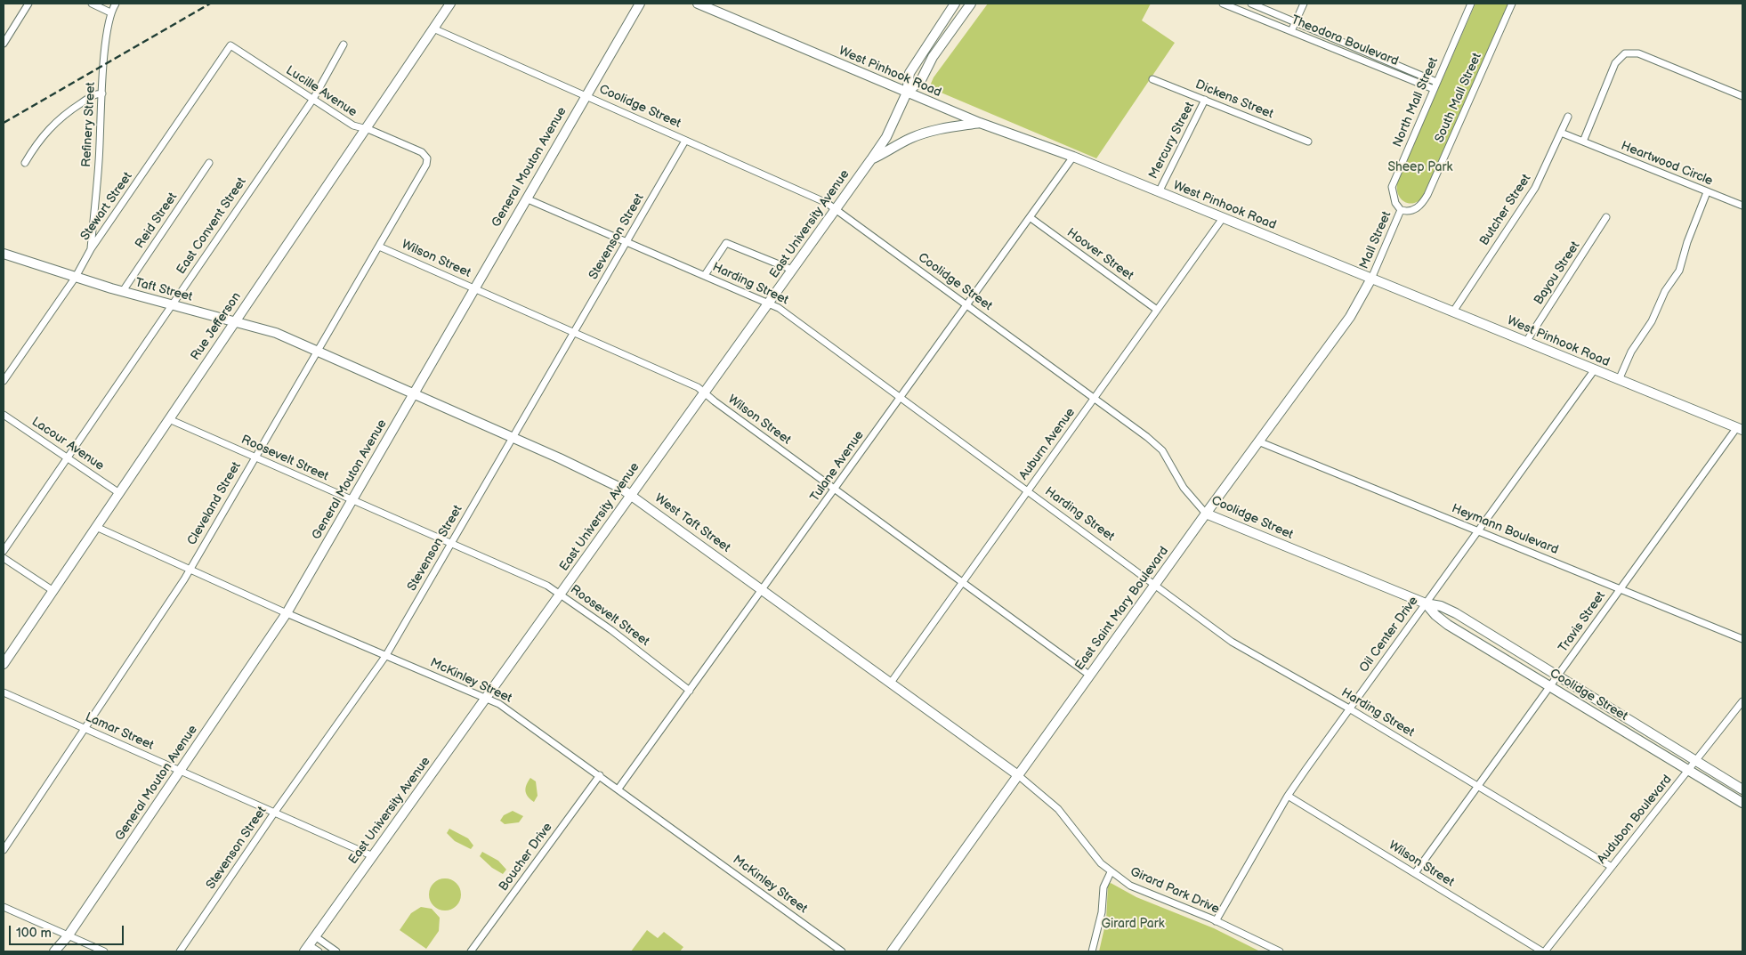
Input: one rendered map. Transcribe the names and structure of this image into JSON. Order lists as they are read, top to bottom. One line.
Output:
{"streets":{"street":["Theodora Boulevard","West Pinhook Road","Lucille Avenue","South Mall Street","Dickens Street","North Mall Street","Coolidge Street","Refinery Street","Mercury Street","Heartwood Circle","General Mouton Avenue","Stewart Street","Butcher Street","Reid Street","East University Avenue","East Convent Street","Stevenson Street","Mall Street","Hoover Street","Wilson Street","Bayou Street","Harding Street","Taft Street","Rue Jefferson","Lacour Avenue","Auburn Avenue","Roosevelt Street","Tulane Avenue","Cleveland Street","West Taft Street","Heymann Boulevard","East Saint Mary Boulevard","Travis Street","Oil Center Drive","McKinley Street","Lamar Street","Audubon Boulevard","Boucher Drive","Girard Park Drive"]},"crossings":[["Theodora Boulevard","North Mall Street"],["West Pinhook Road","Mercury Street"],["West Pinhook Road","Butcher Street"],["West Pinhook Road","East University Avenue"],["West Pinhook Road","Mall Street"],["West Pinhook Road","Bayou Street"],["West Pinhook Road","Auburn Avenue"],["West Pinhook Road","Tulane Avenue"],["West Pinhook Road","East Saint Mary Boulevard"],["West Pinhook Road","Travis Street"],["West Pinhook Road","Oil Center Drive"],["Lucille Avenue","Stewart Street"],["Lucille Avenue","East Convent Street"],["Lucille Avenue","Rue Jefferson"],["Lucille Avenue","Cleveland Street"],["South Mall Street","North Mall Street"],["South Mall Street","Mall Street"],["Dickens Street","Mercury Street"],["North Mall Street","Mall Street"],["Coolidge Street","General Mouton Avenue"],["Coolidge Street","East University Avenue"],["Coolidge Street","Stevenson Street"],["Coolidge Street","Rue Jefferson"],["Coolidge Street","Auburn Avenue"],["Coolidge Street","Tulane Avenue"],["Coolidge Street","East Saint Mary Boulevard"],["Coolidge Street","Travis Street"],["Coolidge Street","Oil Center Drive"],["Coolidge Street","Audubon Boulevard"],["Refinery Street","Stewart Street"],["Heartwood Circle","Butcher Street"],["General Mouton Avenue","Wilson Street"],["General Mouton Avenue","Harding Street"],["General Mouton Avenue","Roosevelt Street"],["General Mouton Avenue","West Taft Street"],["General Mouton Avenue","McKinley Street"],["General Mouton Avenue","Lamar Street"],["Stewart Street","Taft Street"],["Reid Street","Taft Street"],["East University Avenue","Wilson Street"],["East University Avenue","Harding Street"],["East University Avenue","Roosevelt Street"],["East University Avenue","West Taft Street"],["East University Avenue","McKinley Street"],["East University Avenue","Lamar Street"],["East Convent Street","Taft Street"],["East Convent Street","Lacour Avenue"],["Stevenson Street","Wilson Street"],["Stevenson Street","Harding Street"],["Stevenson Street","Roosevelt Street"],["Stevenson Street","West Taft Street"],["Stevenson Street","McKinley Street"],["Stevenson Street","Lamar Street"],["Mall Street","East Saint Mary Boulevard"],["Hoover Street","Auburn Avenue"],["Hoover Street","Tulane Avenue"],["Wilson Street","Auburn Avenue"],["Wilson Street","Tulane Avenue"],["Wilson Street","Cleveland Street"],["Wilson Street","East Saint Mary Boulevard"],["Wilson Street","Travis Street"],["Wilson Street","Oil Center Drive"],["Wilson Street","Audubon Boulevard"],["Harding Street","Auburn Avenue"],["Harding Street","Tulane Avenue"],["Harding Street","East Saint Mary Boulevard"],["Harding Street","Travis Street"],["Harding Street","Oil Center Drive"],["Harding Street","Audubon Boulevard"],["Taft Street","Rue Jefferson"],["Taft Street","Cleveland Street"],["Taft Street","West Taft Street"],["Rue Jefferson","Lacour Avenue"],["Rue Jefferson","Roosevelt Street"],["Rue Jefferson","McKinley Street"],["Auburn Avenue","West Taft Street"],["Roosevelt Street","Tulane Avenue"],["Roosevelt Street","Cleveland Street"],["Tulane Avenue","West Taft Street"],["Tulane Avenue","McKinley Street"],["Cleveland Street","West Taft Street"],["Cleveland Street","McKinley Street"],["Cleveland Street","Lamar Street"],["West Taft Street","East Saint Mary Boulevard"],["West Taft Street","Girard Park Drive"],["Heymann Boulevard","East Saint Mary Boulevard"],["Heymann Boulevard","Travis Street"],["Heymann Boulevard","Oil Center Drive"],["East Saint Mary Boulevard","Girard Park Drive"],["Oil Center Drive","Girard Park Drive"],["McKinley Street","Boucher Drive"]],"parks":["Sheep Park","Girard Park"],"scale_bar":"100 m"}
